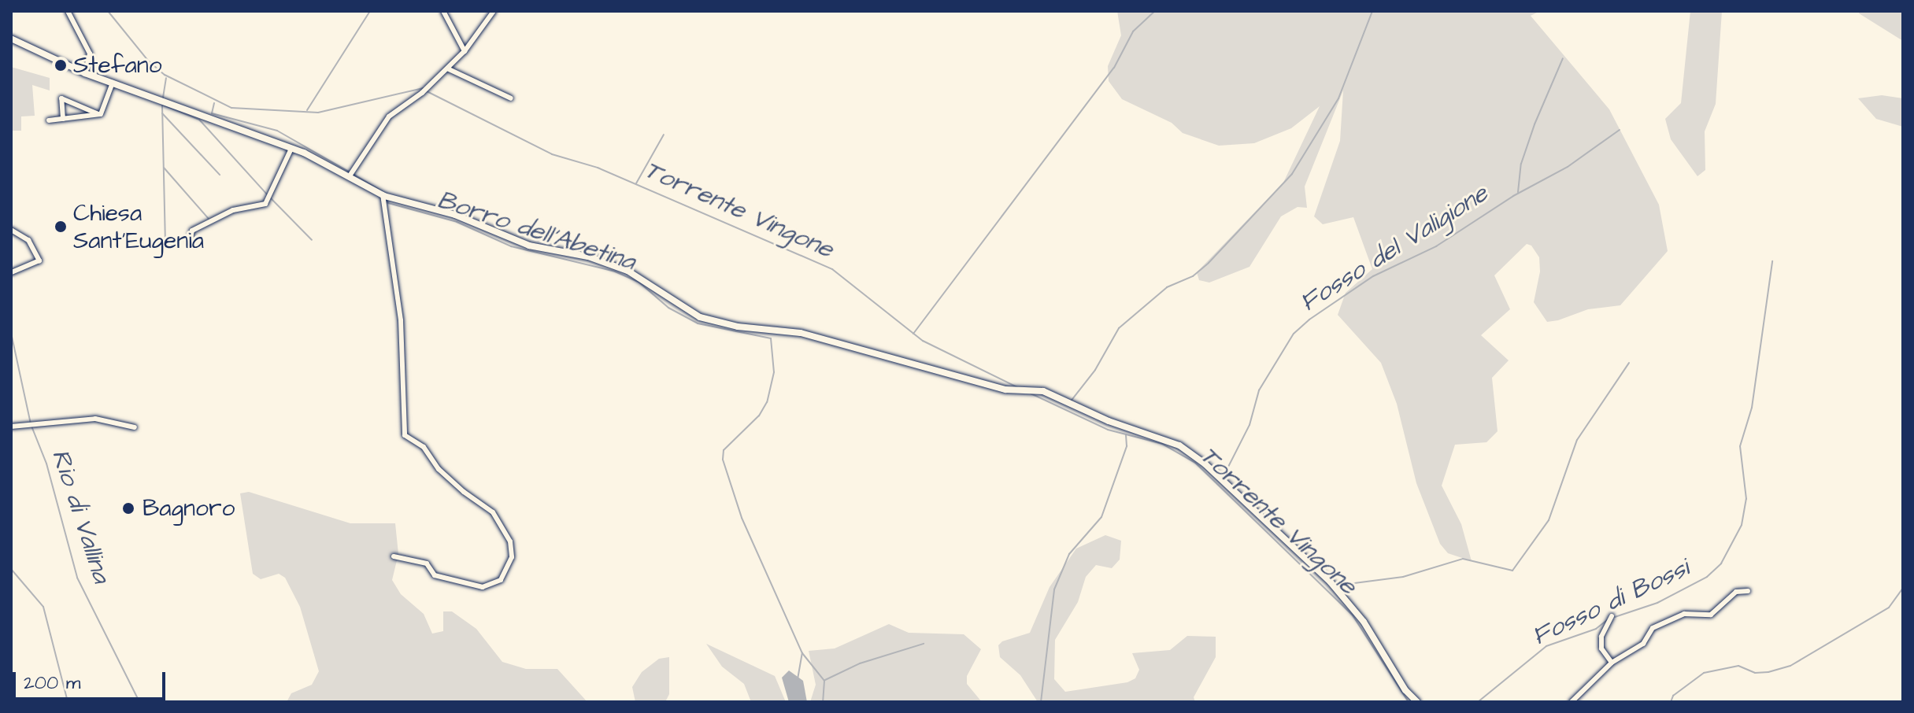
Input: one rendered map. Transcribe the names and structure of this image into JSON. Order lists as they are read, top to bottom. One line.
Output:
{"water":["Torrente Vingone","Borro dell'Abetina","Fosso del Valigione","Rio di Vallina","Fosso di Bossi"],"places":["Stefano","Chiesa Sant'Eugenia","Bagnoro"],"scale_bar":"200 m"}
